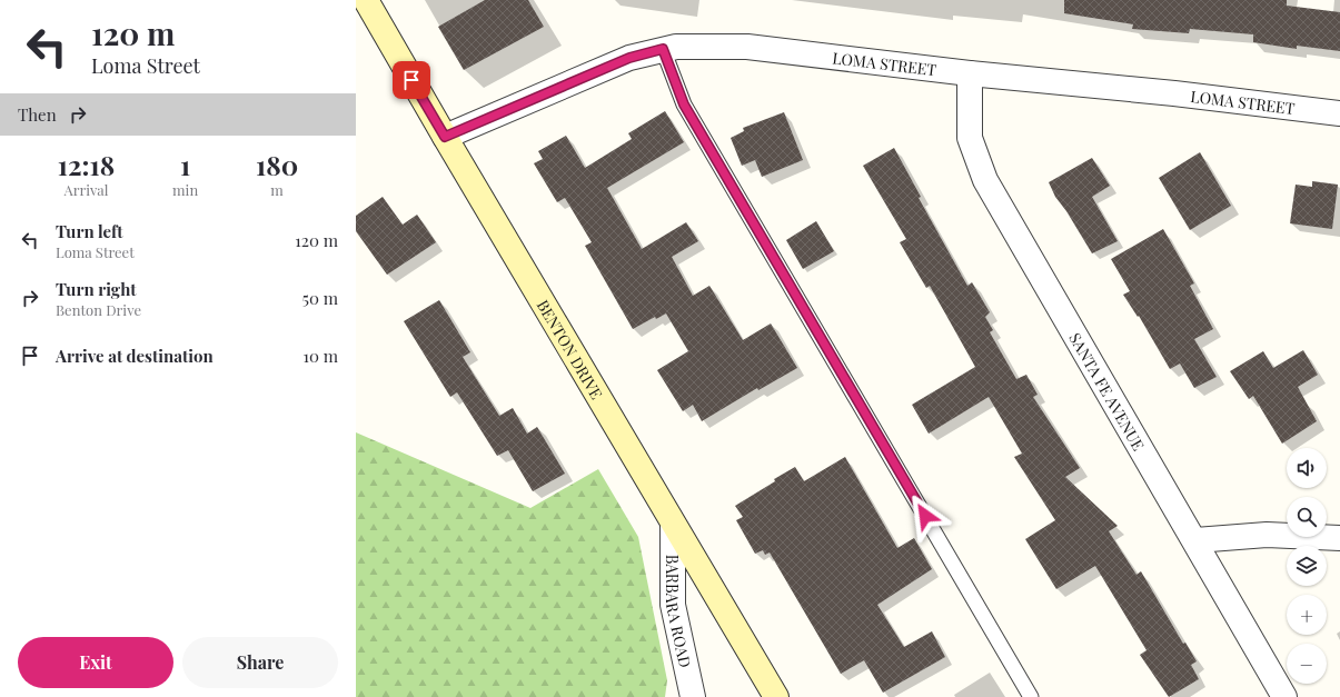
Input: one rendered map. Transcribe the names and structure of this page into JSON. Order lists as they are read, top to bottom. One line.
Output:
{"streets":{"street":["LOMA STREET","BENTON DRIVE","SANTA FE AVENUE","BARBARA ROAD"]},"crossings":[["LOMA STREET","BENTON DRIVE"],["LOMA STREET","SANTA FE AVENUE"],["BENTON DRIVE","BARBARA ROAD"]],"page":{"turn":["120 m","Loma Street"],"then":"Then","eta":["12:18","Arrival","1","min","180","m"],"list":[{"name":"Turn left","note":"Loma Street","value":"120 m"},{"name":"Turn right","note":"Benton Drive","value":"50 m"},{"name":"Arrive at destination","value":"10 m"}],"map_buttons":["+","−"],"buttons":["Exit","Share"]}}
